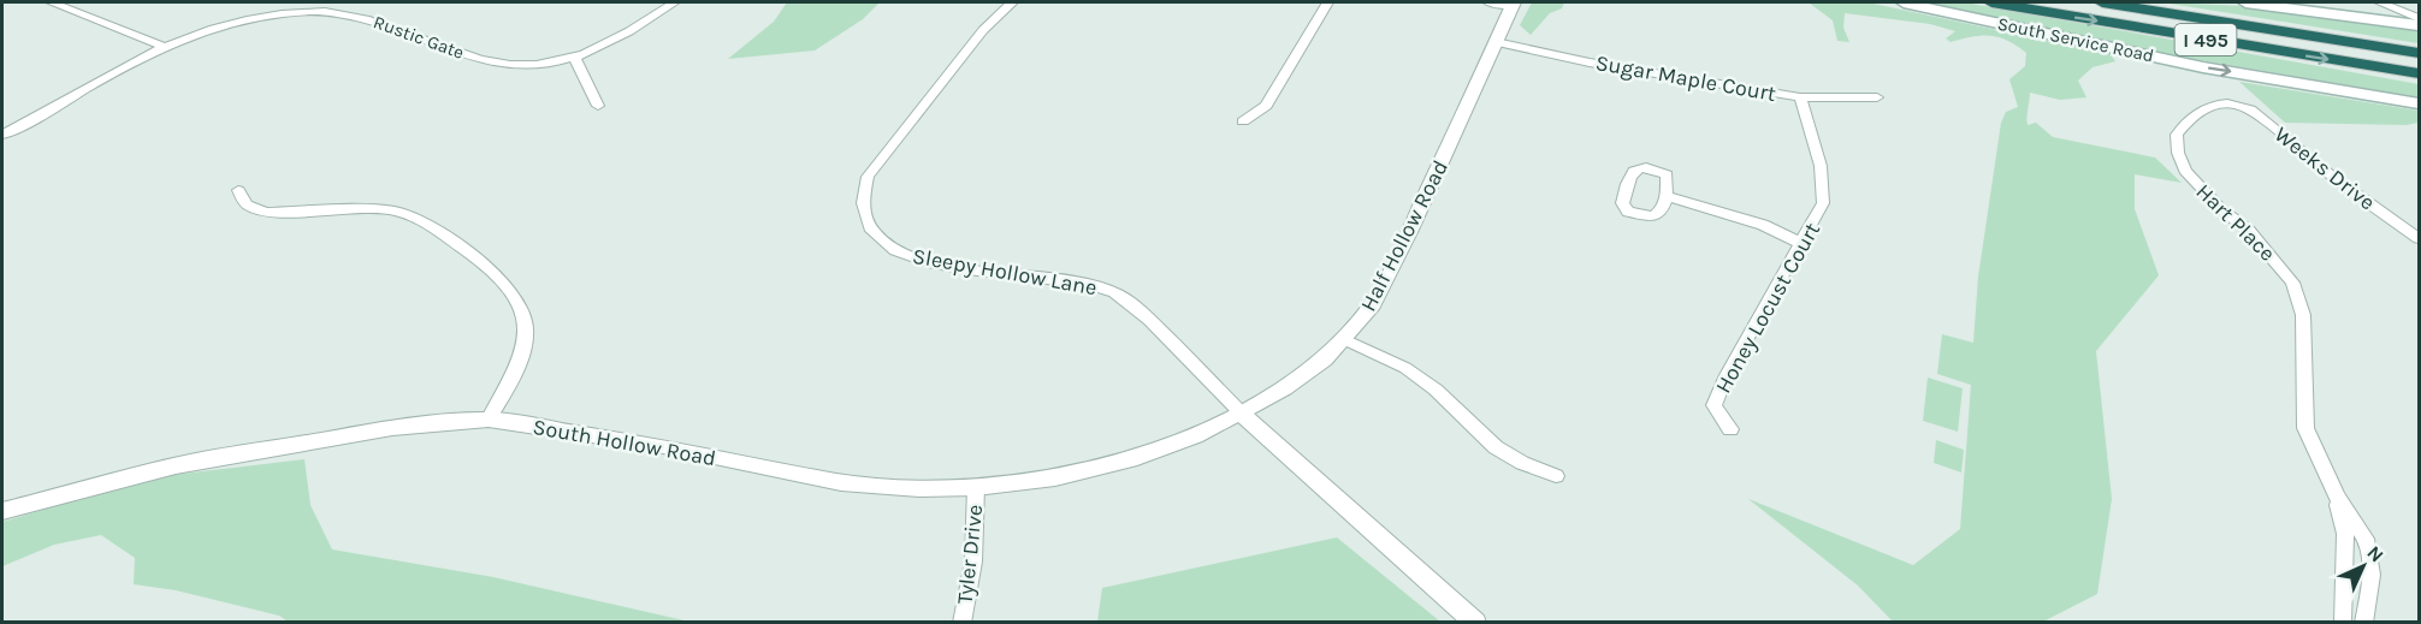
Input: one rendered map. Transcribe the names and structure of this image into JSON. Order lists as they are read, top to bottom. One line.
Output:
{"streets":{"highway":["I 495"],"main road":["South Service Road"],"street":["Rustic Gate","Sugar Maple Court","Weeks Drive","Hart Place","Half Hollow Road","Sleepy Hollow Lane","Honey Locust Court","South Hollow Road","Tyler Drive"]},"crossings":[["Sugar Maple Court","Half Hollow Road"],["Sugar Maple Court","Honey Locust Court"],["Weeks Drive","Hart Place"],["Half Hollow Road","Sleepy Hollow Lane"],["Half Hollow Road","South Hollow Road"],["Sleepy Hollow Lane","South Hollow Road"],["South Hollow Road","Tyler Drive"]],"north":"top right"}
